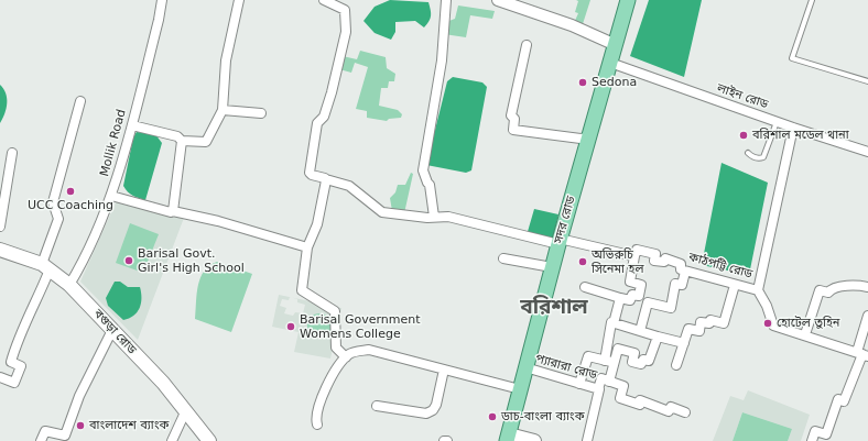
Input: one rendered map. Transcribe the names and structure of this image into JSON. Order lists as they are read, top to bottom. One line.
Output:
{"streets":{"main road":["সদর রোড","বগুড়া রোড"],"street":["লাইন রোড","Mollik Road","কাঠপট্টি রোড","প্যারারা রোড"]},"crossings":[["লাইন রোড","সদর রোড"],["Mollik Road","বগুড়া রোড"],["সদর রোড","কাঠপট্টি রোড"],["সদর রোড","প্যারারা রোড"]],"districts":["বরিশাল"],"places":["Sedona","বরিশাল মডেল থানা","UCC Coaching","Barisal Govt. Girl's High School","অভিরুচি সিনেমা হল","হোটেল তুহিন","Barisal Government Womens College","ডাচ-বাংলা ব্যাংক","বাংলাদেশ ব্যাংক"]}
